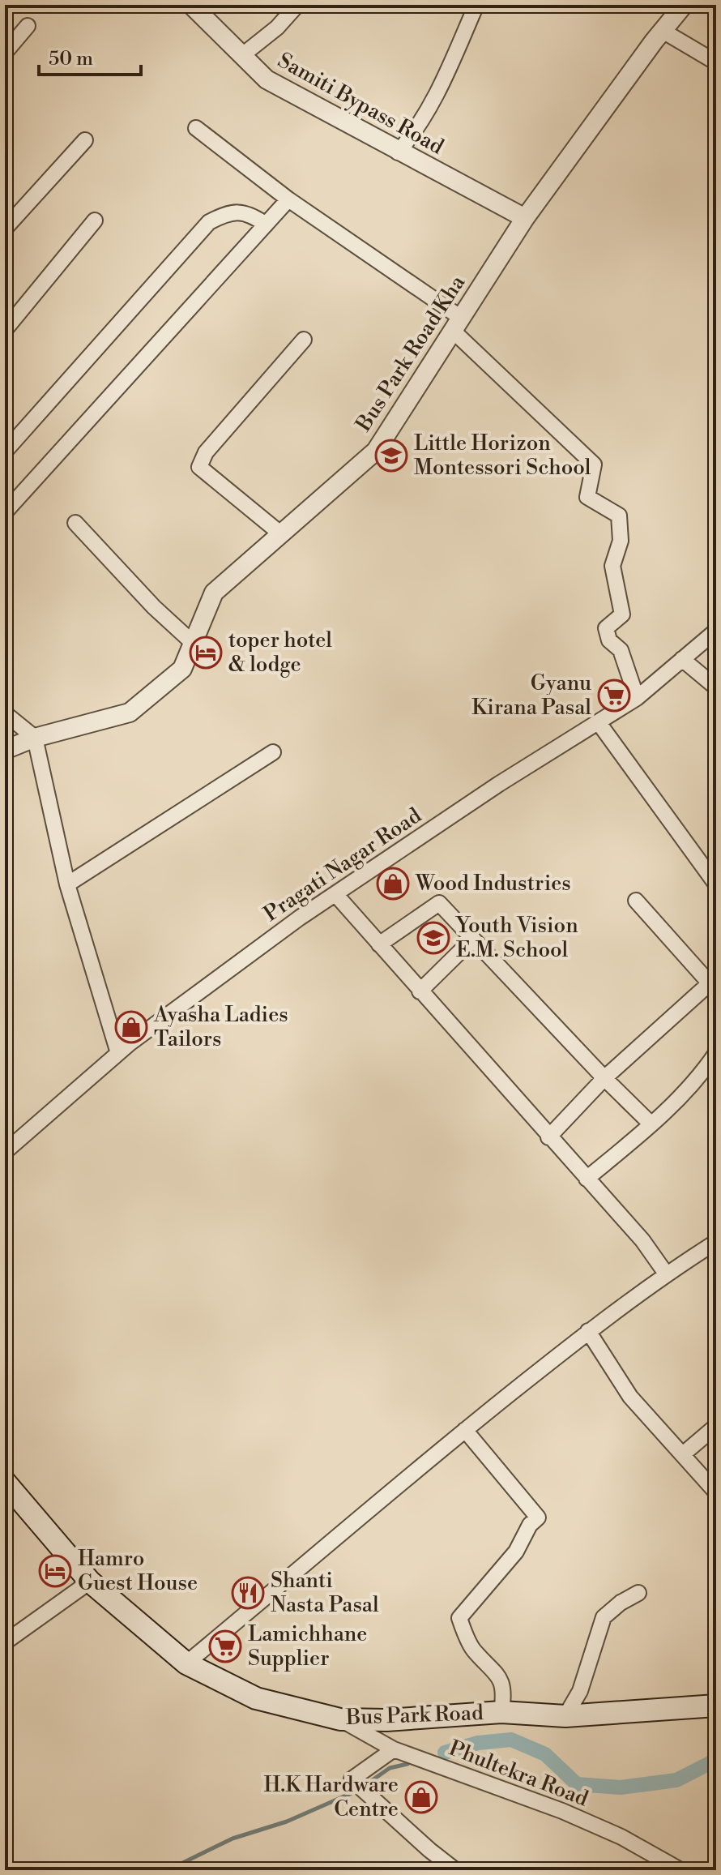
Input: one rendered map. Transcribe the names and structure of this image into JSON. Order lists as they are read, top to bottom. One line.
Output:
{"streets":{"main road":["Bus Park Road"],"street":["Samiti Bypass Road","Bus Park Road Kha","Pragati Nagar Road","Phultekra Road"]},"crossings":[["Samiti Bypass Road","Bus Park Road Kha"],["Bus Park Road","Phultekra Road"]],"places":{"school or university":["Little Horizon Montessori School","Youth Vision E.M. School"],"hotel":["toper hotel & lodge","Hamro Guest House"],"supermarket":["Gyanu Kirana Pasal","Lamichhane Supplier"],"shop":["Wood Industries","Ayasha Ladies Tailors","H.K Hardware Centre"],"restaurant":["Shanti Nasta Pasal"]},"scale_bar":"50 m"}
